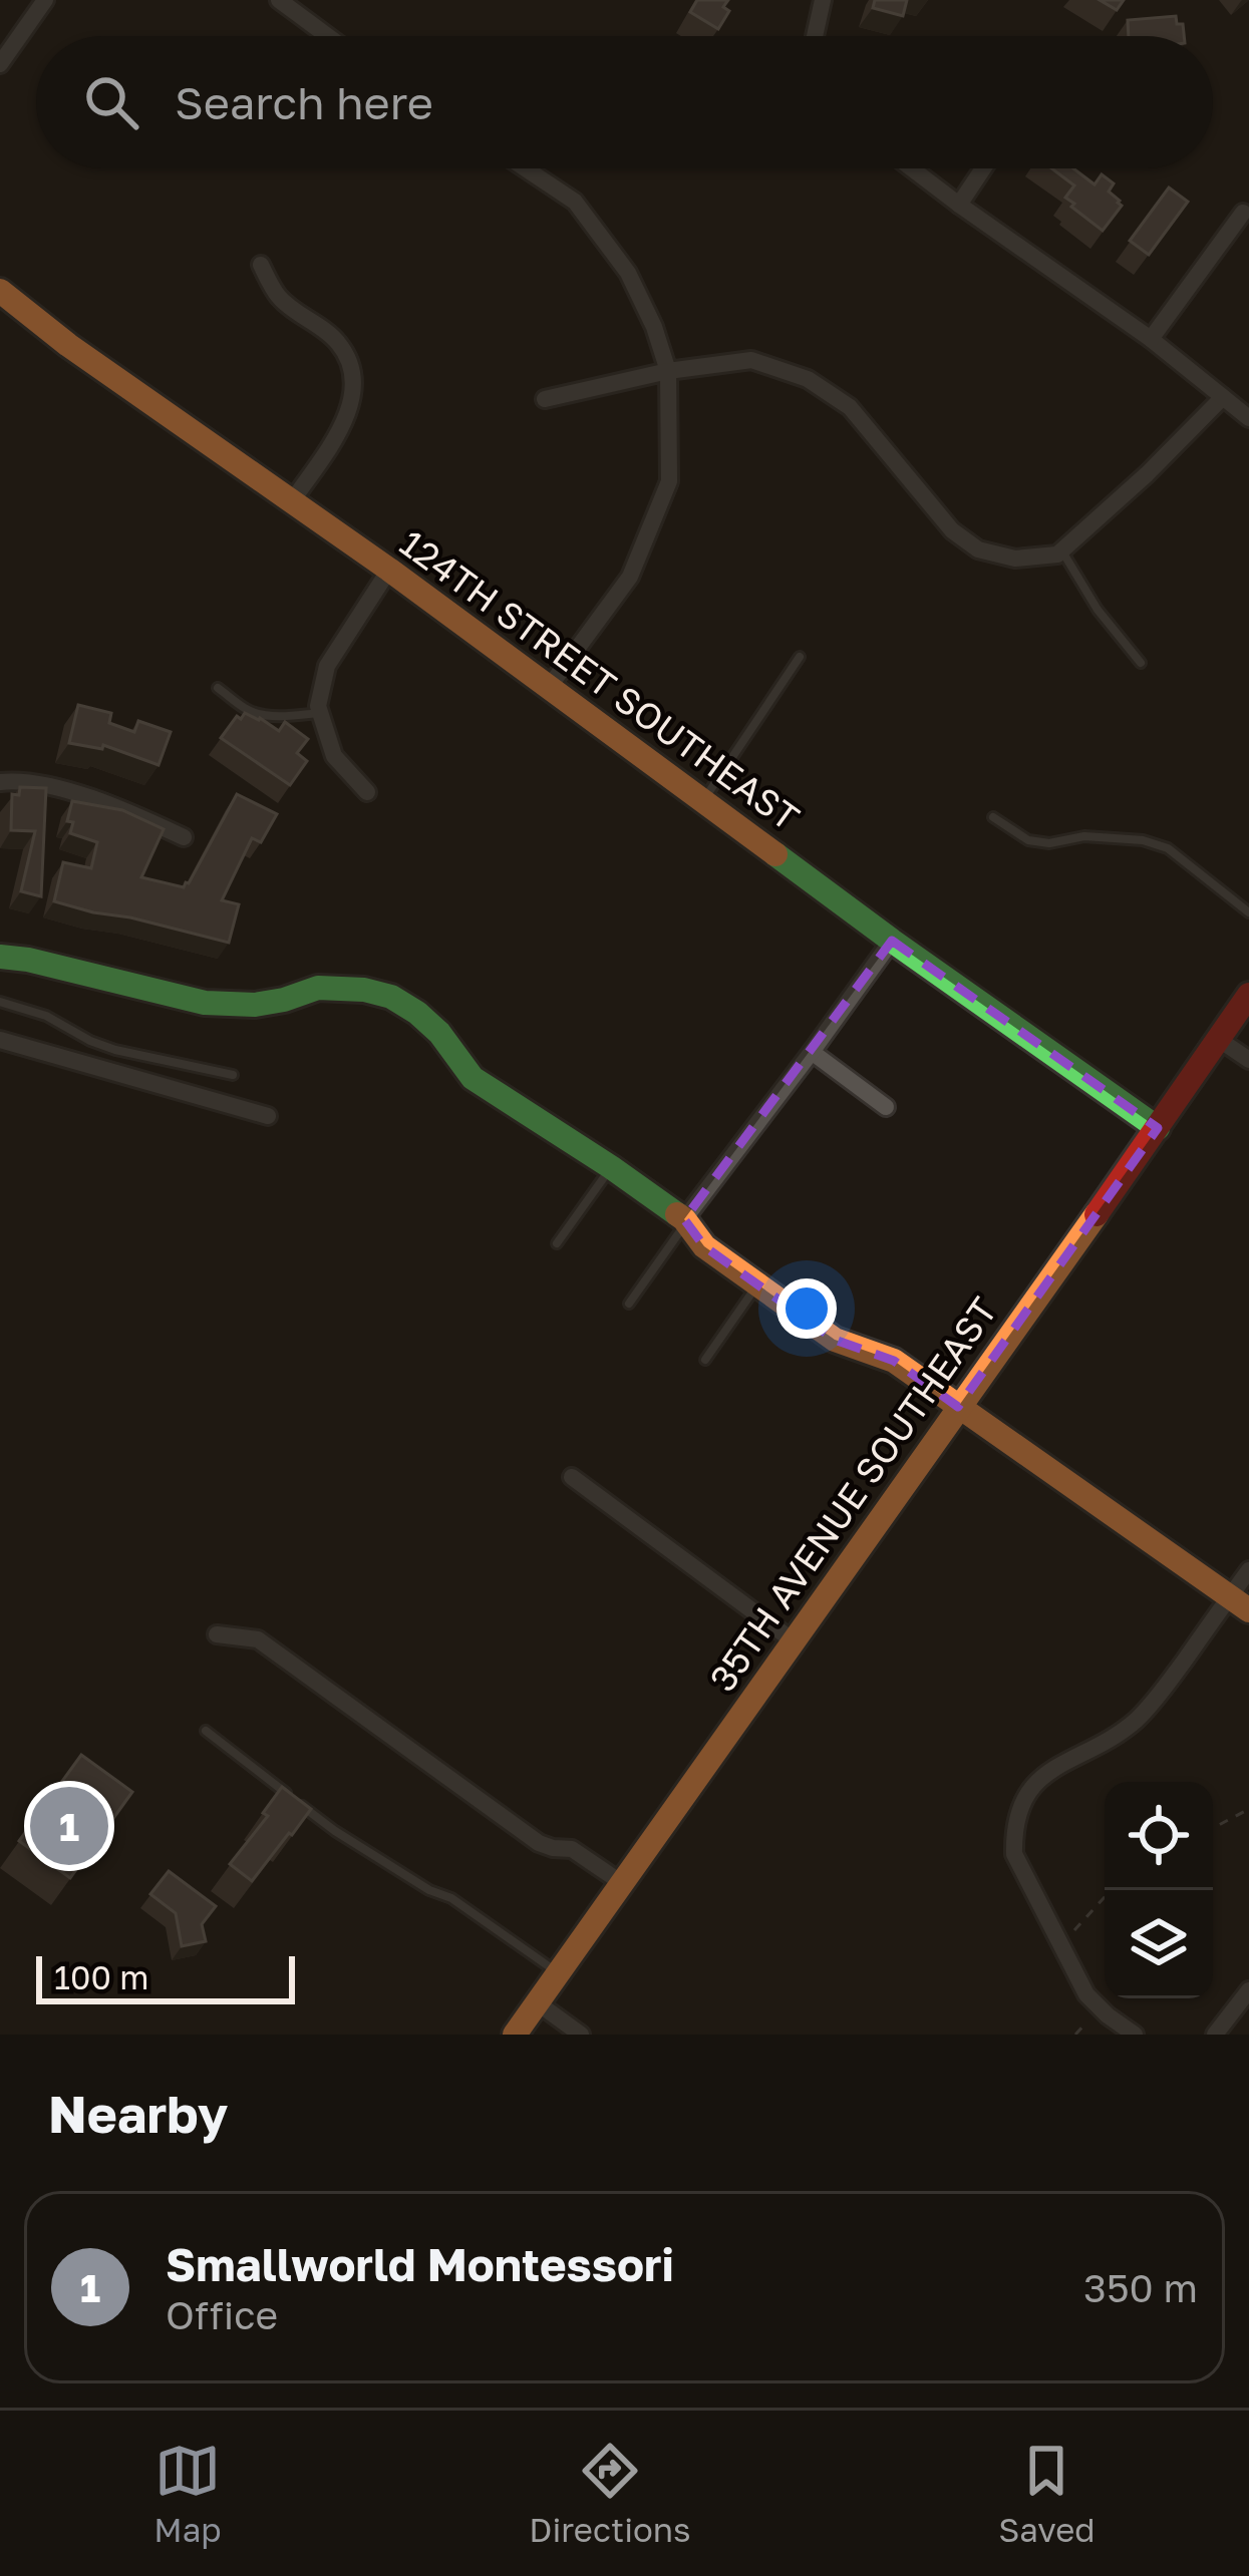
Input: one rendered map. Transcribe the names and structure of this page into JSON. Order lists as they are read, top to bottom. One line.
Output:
{"streets":{"street":["124TH STREET SOUTHEAST","35TH AVENUE SOUTHEAST"]},"crossings":[["124TH STREET SOUTHEAST","35TH AVENUE SOUTHEAST"]],"scale_bar":"100 m","page":{"search":"Search here","pins":"1","scale":"100 m","heading":"Nearby","list":[{"mark":"1","name":"Smallworld Montessori","note":"Office","value":"350 m"}],"nav":["Map","Directions","Saved"]}}
